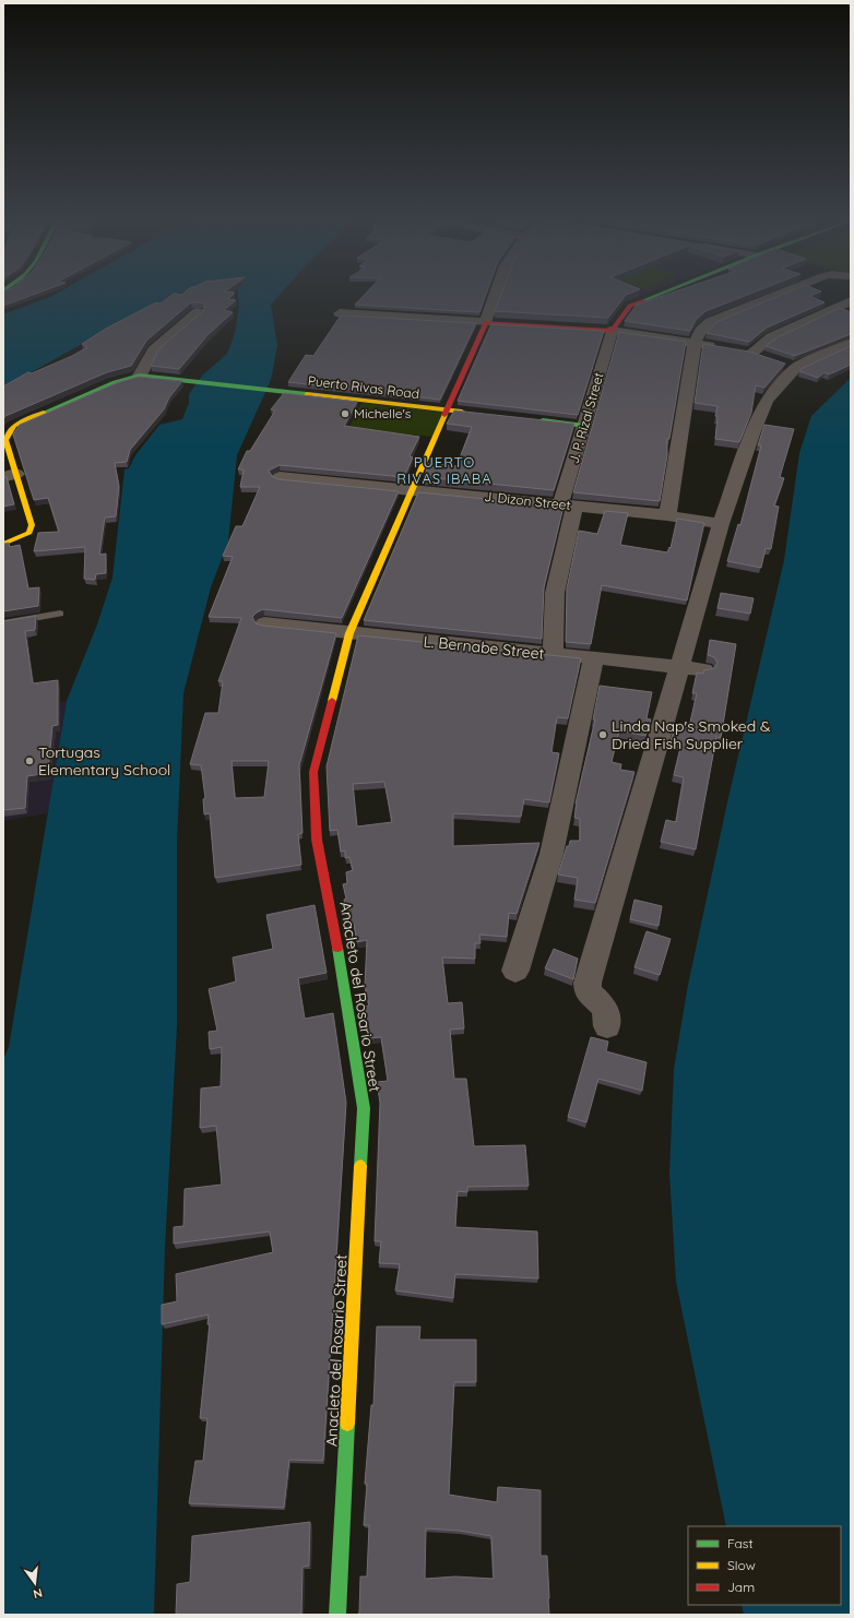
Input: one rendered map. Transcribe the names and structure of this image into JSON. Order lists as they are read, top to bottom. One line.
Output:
{"streets":{"street":["Puerto Rivas Road","J. P. Rizal Street","J. Dizon Street","L. Bernabe Street","Anacleto del Rosario Street"]},"crossings":[["Puerto Rivas Road","Anacleto del Rosario Street"],["J. P. Rizal Street","J. Dizon Street"],["J. P. Rizal Street","L. Bernabe Street"],["J. Dizon Street","Anacleto del Rosario Street"],["L. Bernabe Street","Anacleto del Rosario Street"]],"districts":["PUERTO RIVAS IBABA"],"places":["Michelle's","Linda Nap's Smoked & Dried Fish Supplier","Tortugas Elementary School"],"legend":["Fast","Slow","Jam"],"north":"bottom"}
